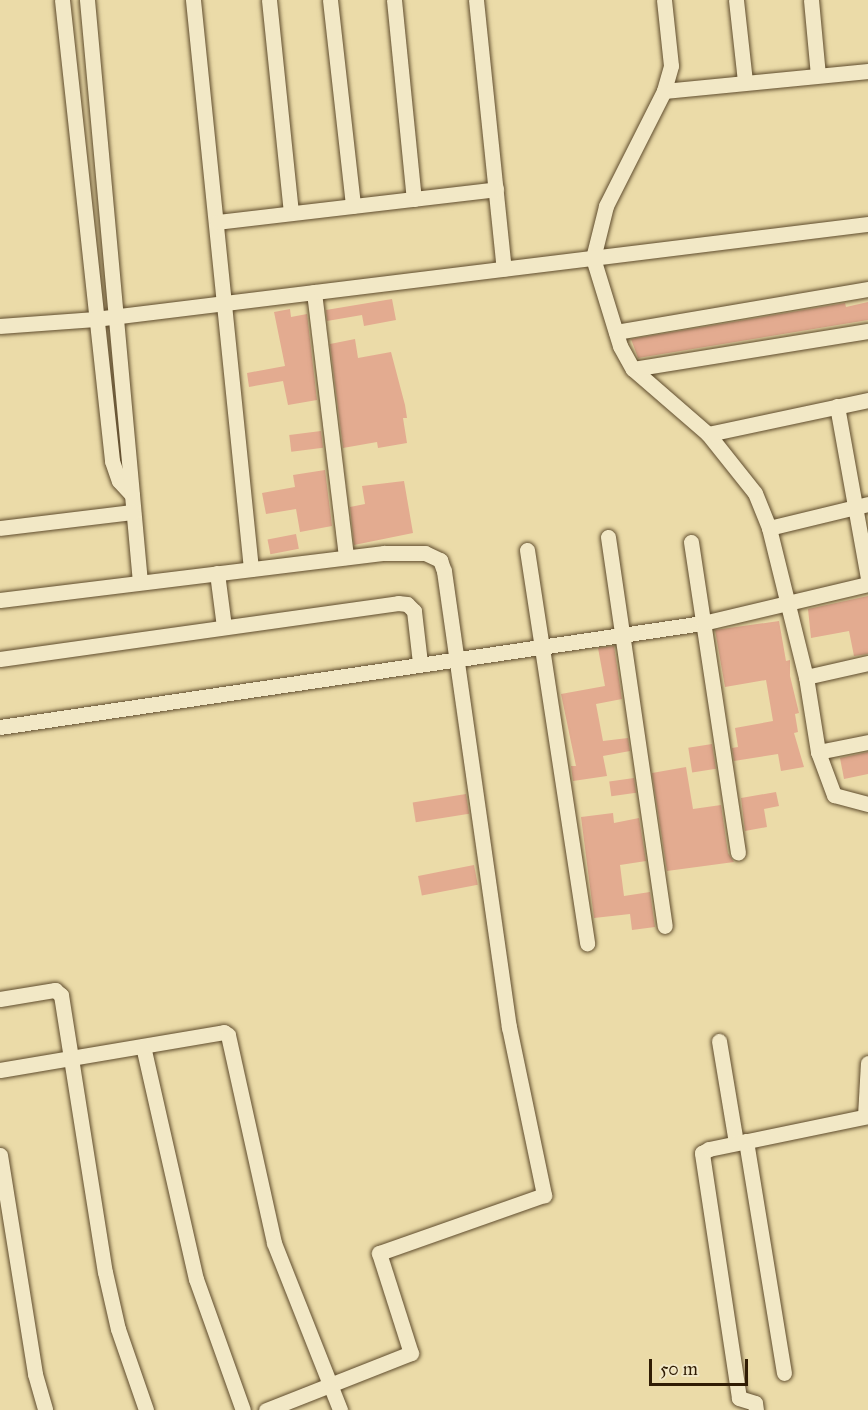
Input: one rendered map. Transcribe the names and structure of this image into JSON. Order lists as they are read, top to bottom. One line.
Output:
{"scale_bar":"50 m"}
